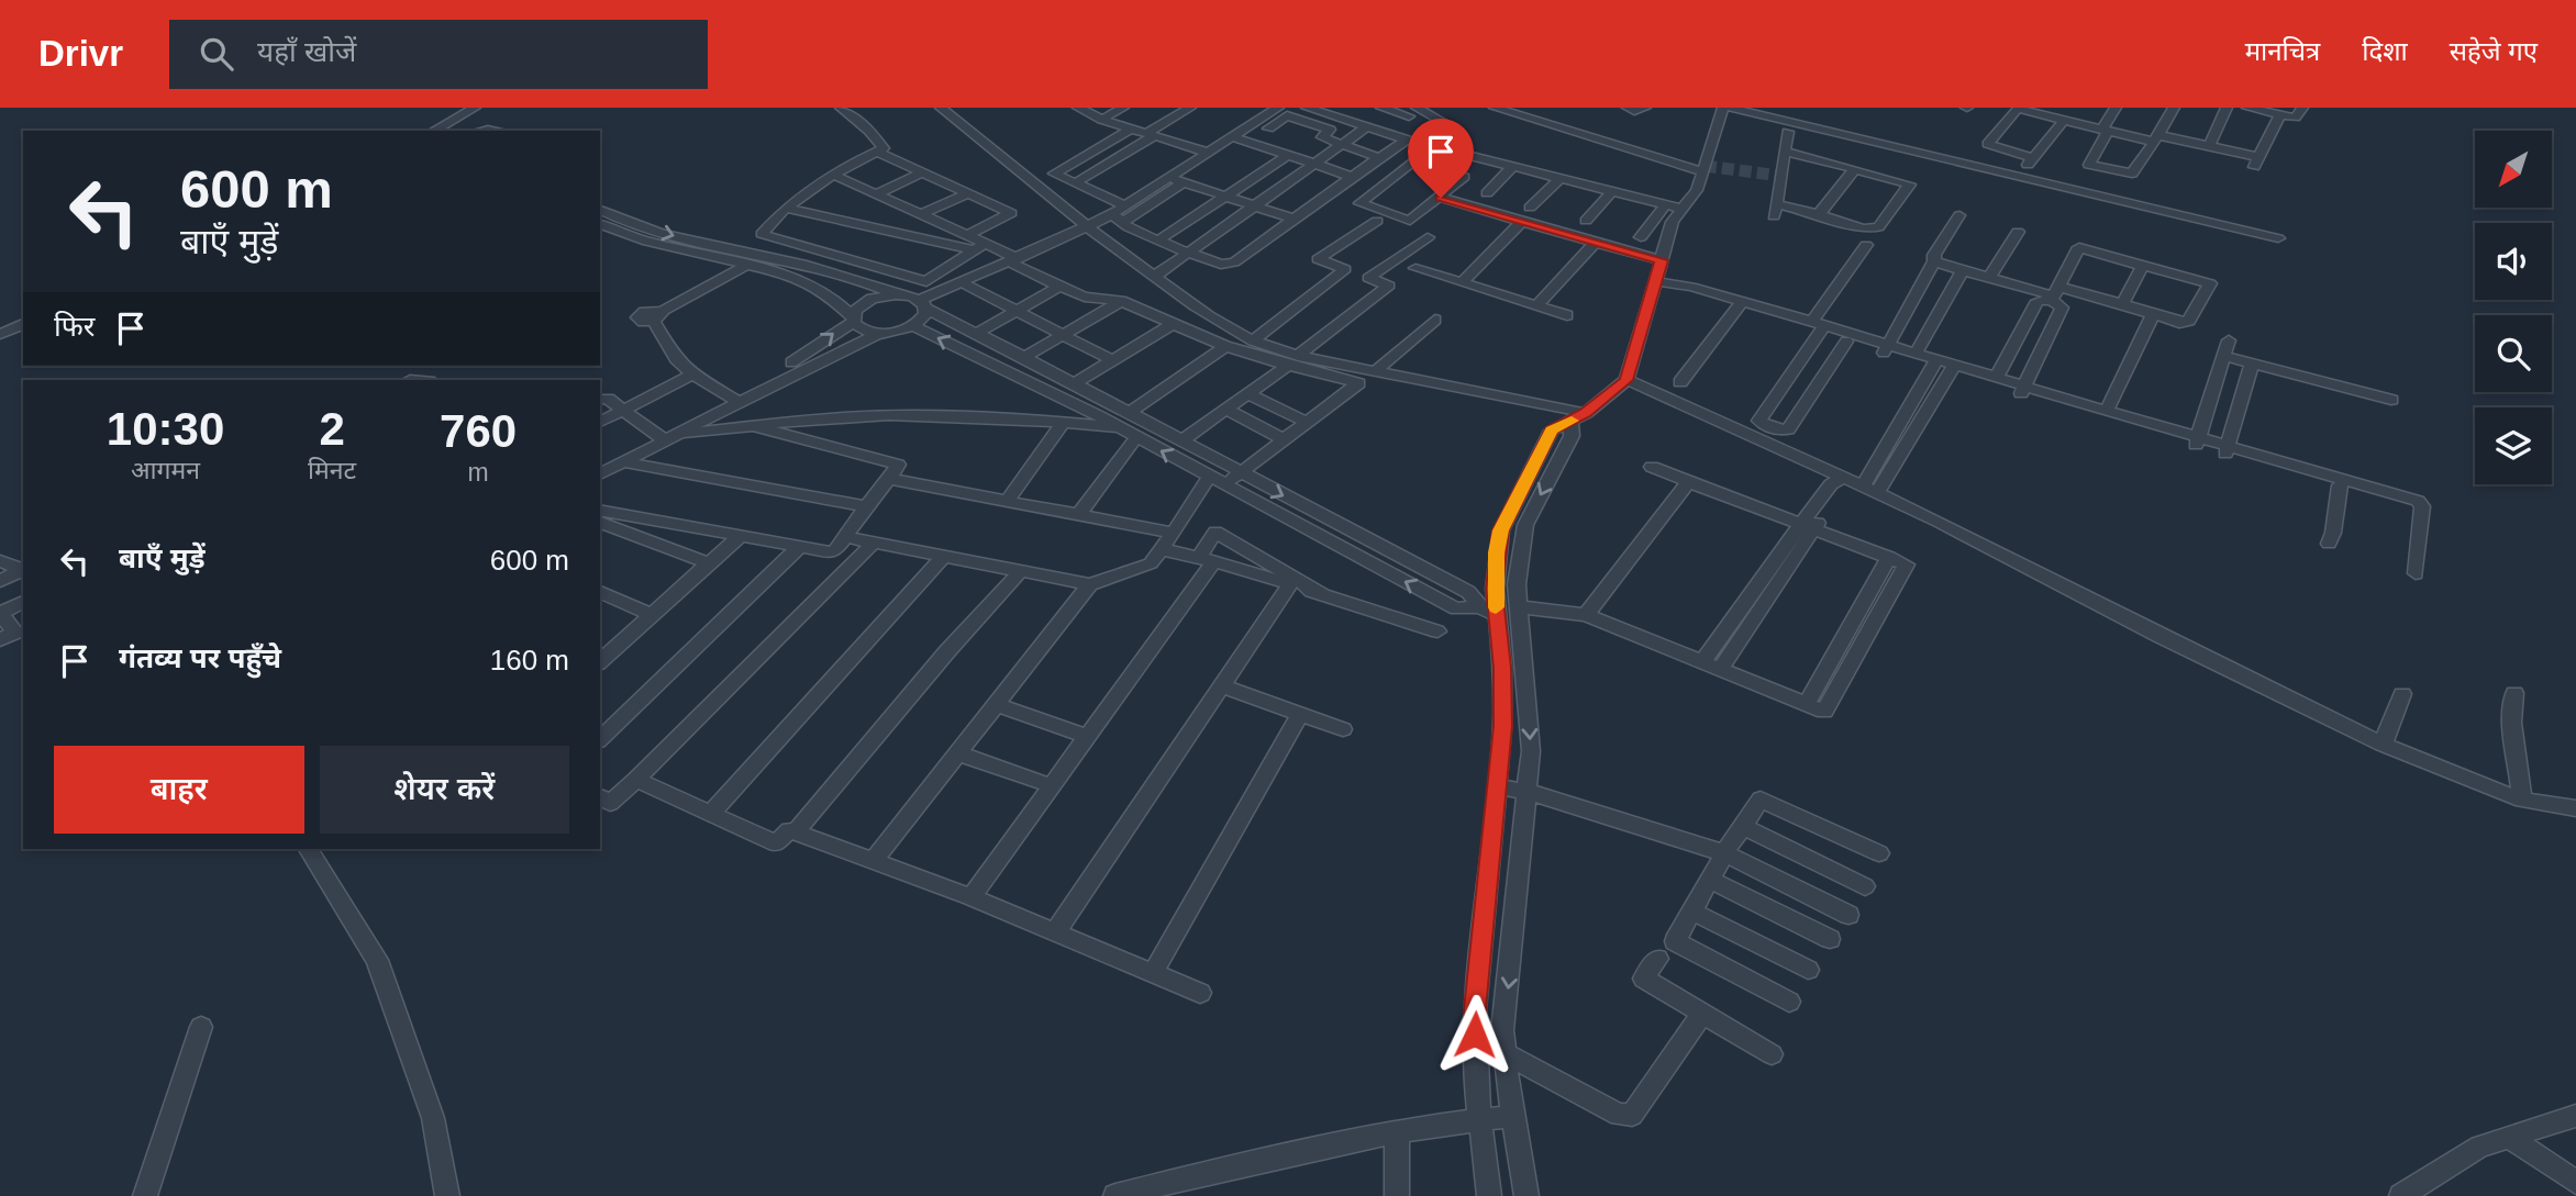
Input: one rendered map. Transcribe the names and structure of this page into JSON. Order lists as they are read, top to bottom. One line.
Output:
{"north":"bottom left","page":{"header":"Drivr","search":"यहाँ खोजें","nav":["मानचित्र","दिशा","सहेजे गए"],"turn":["600 m","बाएँ मुड़ें"],"then":"फिर","eta":["10:30","आगमन","2","मिनट","760","m"],"list":[{"name":"बाएँ मुड़ें","value":"600 m"},{"name":"गंतव्य पर पहुँचे","value":"160 m"}],"buttons":["बाहर","शेयर करें"]}}
